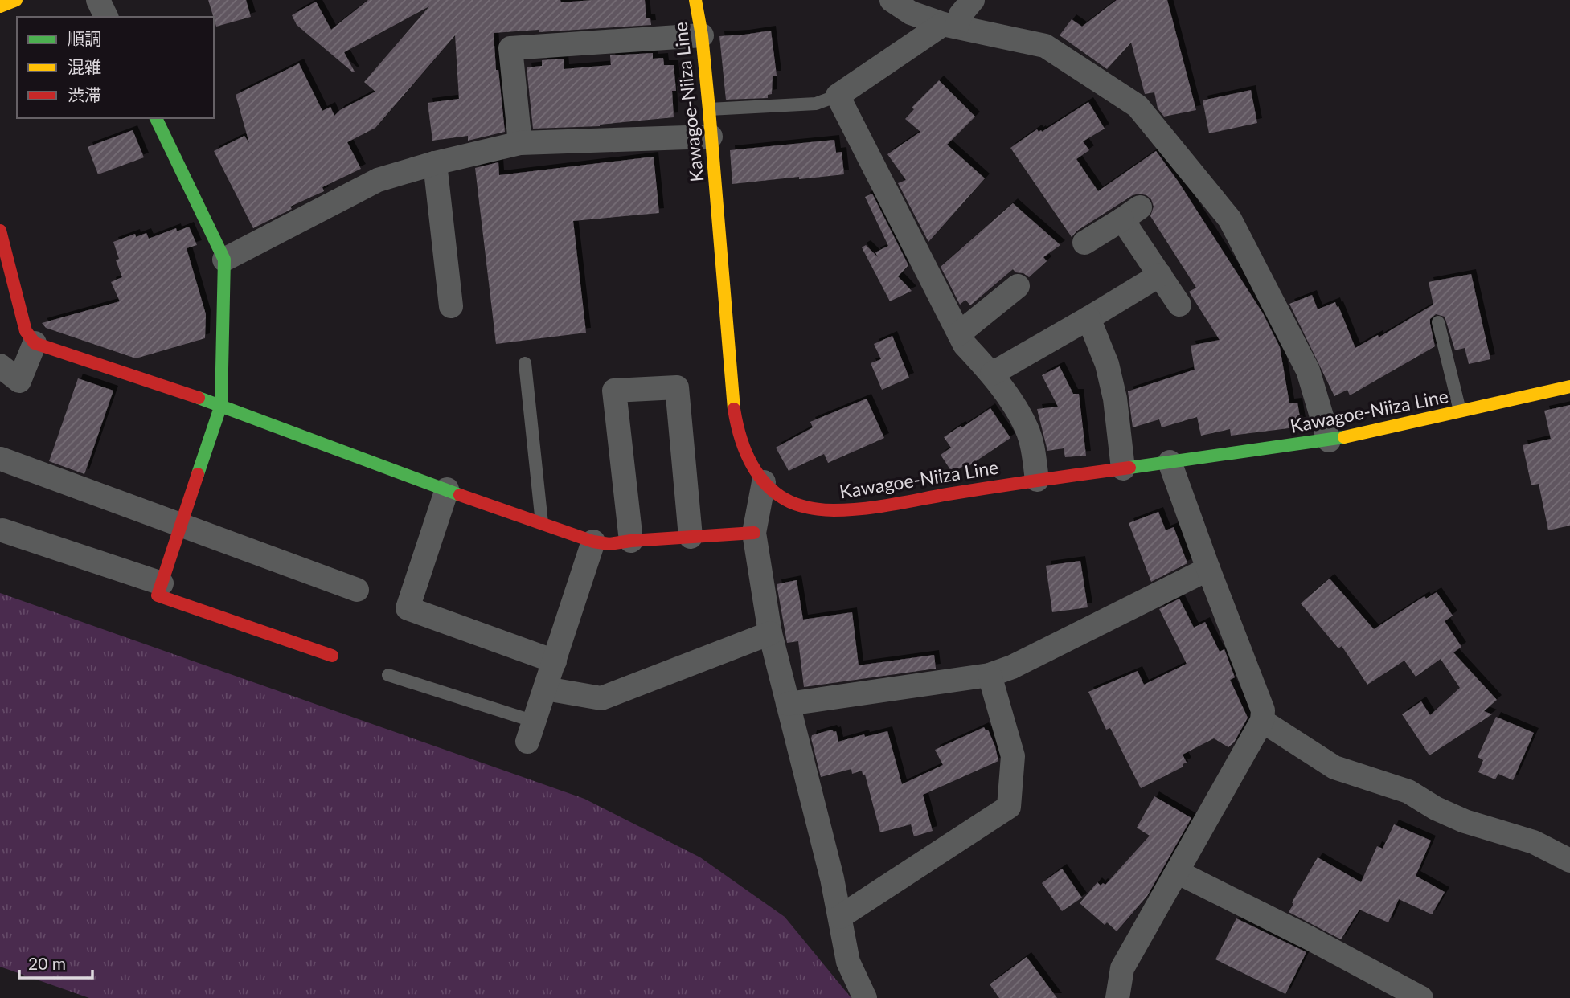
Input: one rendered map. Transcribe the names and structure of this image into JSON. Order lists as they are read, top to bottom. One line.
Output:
{"streets":{"street":["Kawagoe-Niiza Line"]},"legend":["順調","混雑","渋滞"],"scale_bar":"20 m"}
